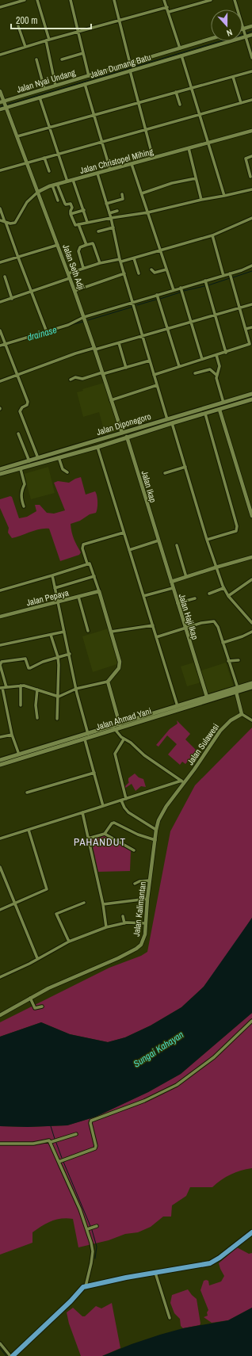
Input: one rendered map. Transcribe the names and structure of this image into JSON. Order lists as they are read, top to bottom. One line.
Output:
{"streets":{"main road":["Jalan Diponegoro","Jalan Ahmad Yani"],"street":["Jalan Dumang Batu","Jalan Nyai Undang","Jalan Christopel Mihing","Jalan Seth Adji","Jalan Ikap","Jalan Pepaya","Jalan Haji Ikap","Jalan Sulawesi","Jalan Kalimantan"]},"crossings":[["Jalan Dumang Batu","Jalan Seth Adji"],["Jalan Nyai Undang","Jalan Seth Adji"],["Jalan Christopel Mihing","Jalan Seth Adji"],["Jalan Seth Adji","Jalan Diponegoro"],["Jalan Diponegoro","Jalan Ikap"],["Jalan Ikap","Jalan Haji Ikap"],["Jalan Haji Ikap","Jalan Ahmad Yani"],["Jalan Sulawesi","Jalan Kalimantan"]],"districts":["PAHANDUT"],"water":["drainase","Sungai Kahayan"],"scale_bar":"200 m","north":"bottom"}
